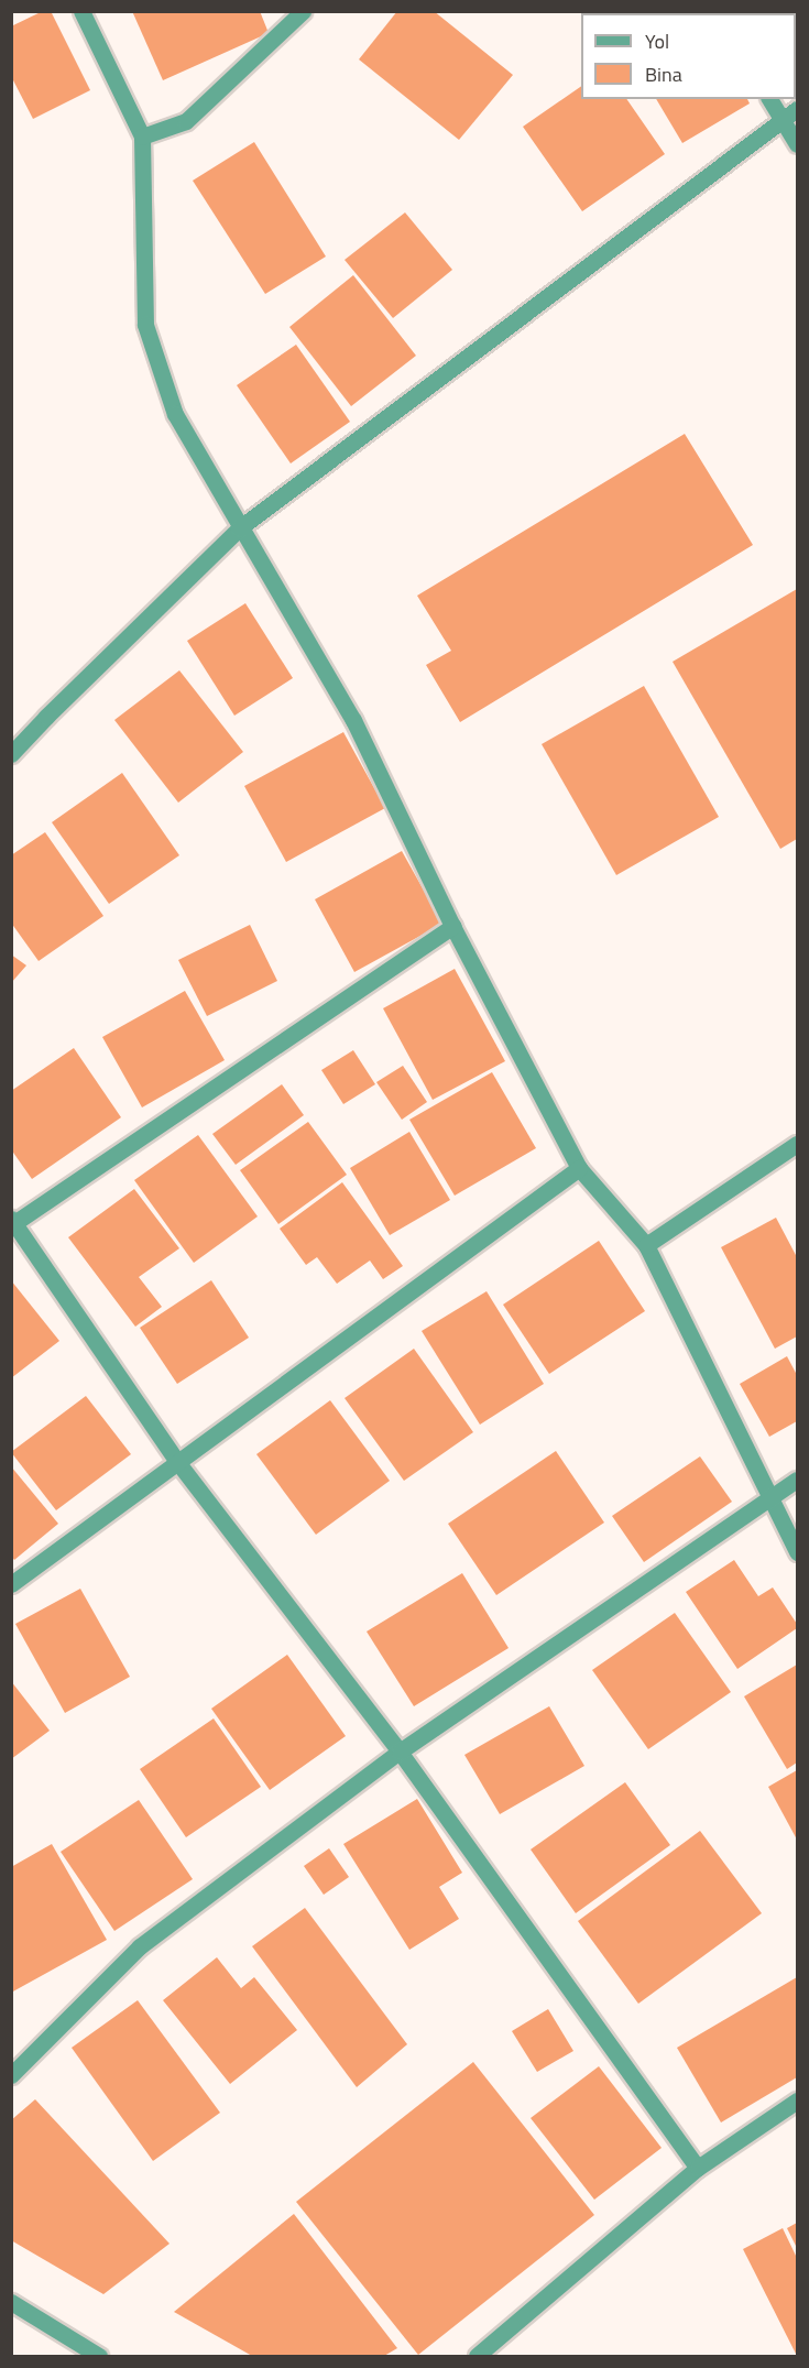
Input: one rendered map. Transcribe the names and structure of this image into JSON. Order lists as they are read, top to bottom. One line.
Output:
{"legend":["Yol","Bina"]}
